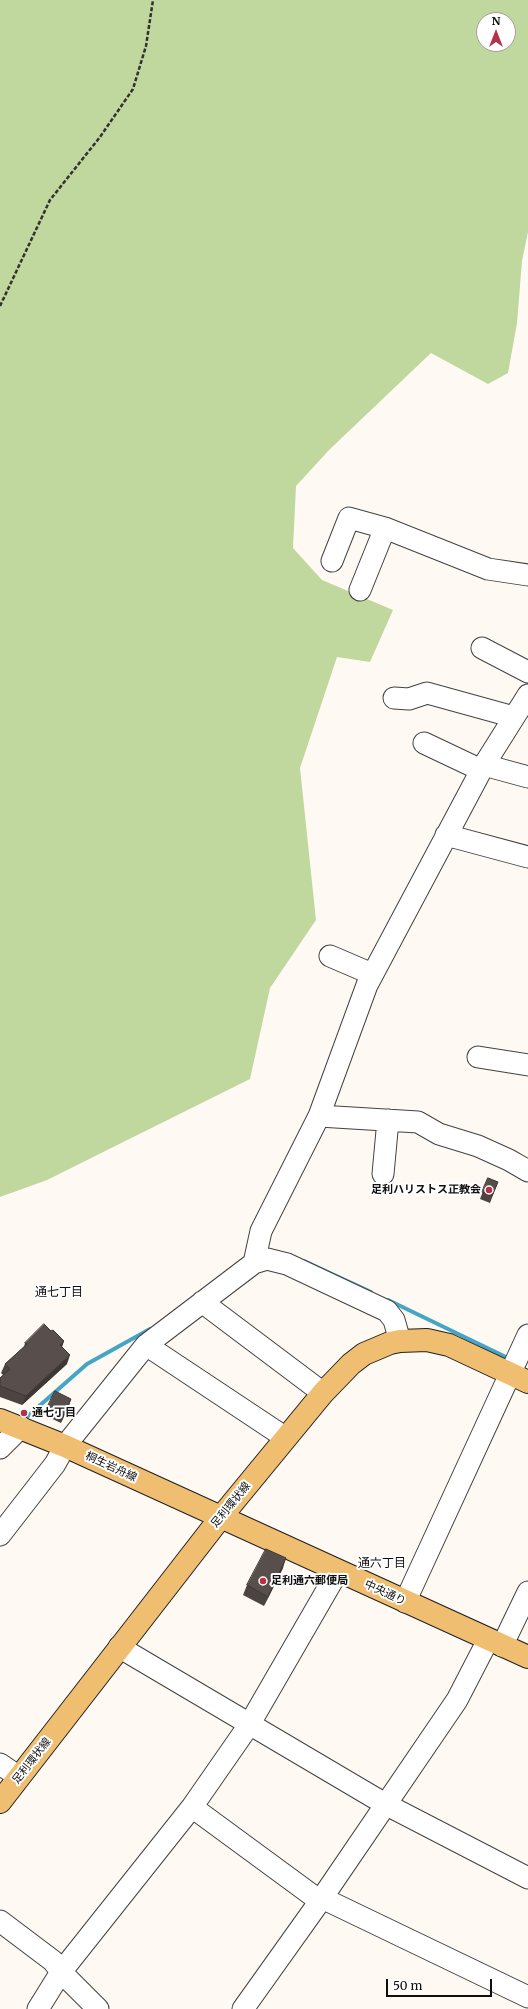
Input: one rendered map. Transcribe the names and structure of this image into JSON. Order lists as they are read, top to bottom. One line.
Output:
{"streets":{"main road":["桐生岩舟線","足利環状線","中央通り"]},"crossings":[["桐生岩舟線","足利環状線"],["桐生岩舟線","中央通り"],["足利環状線","中央通り"]],"districts":["通七丁目","通六丁目"],"places":["足利ハリストス正教会","通七丁目","足利通六郵便局"],"scale_bar":"50 m","north":"top"}
